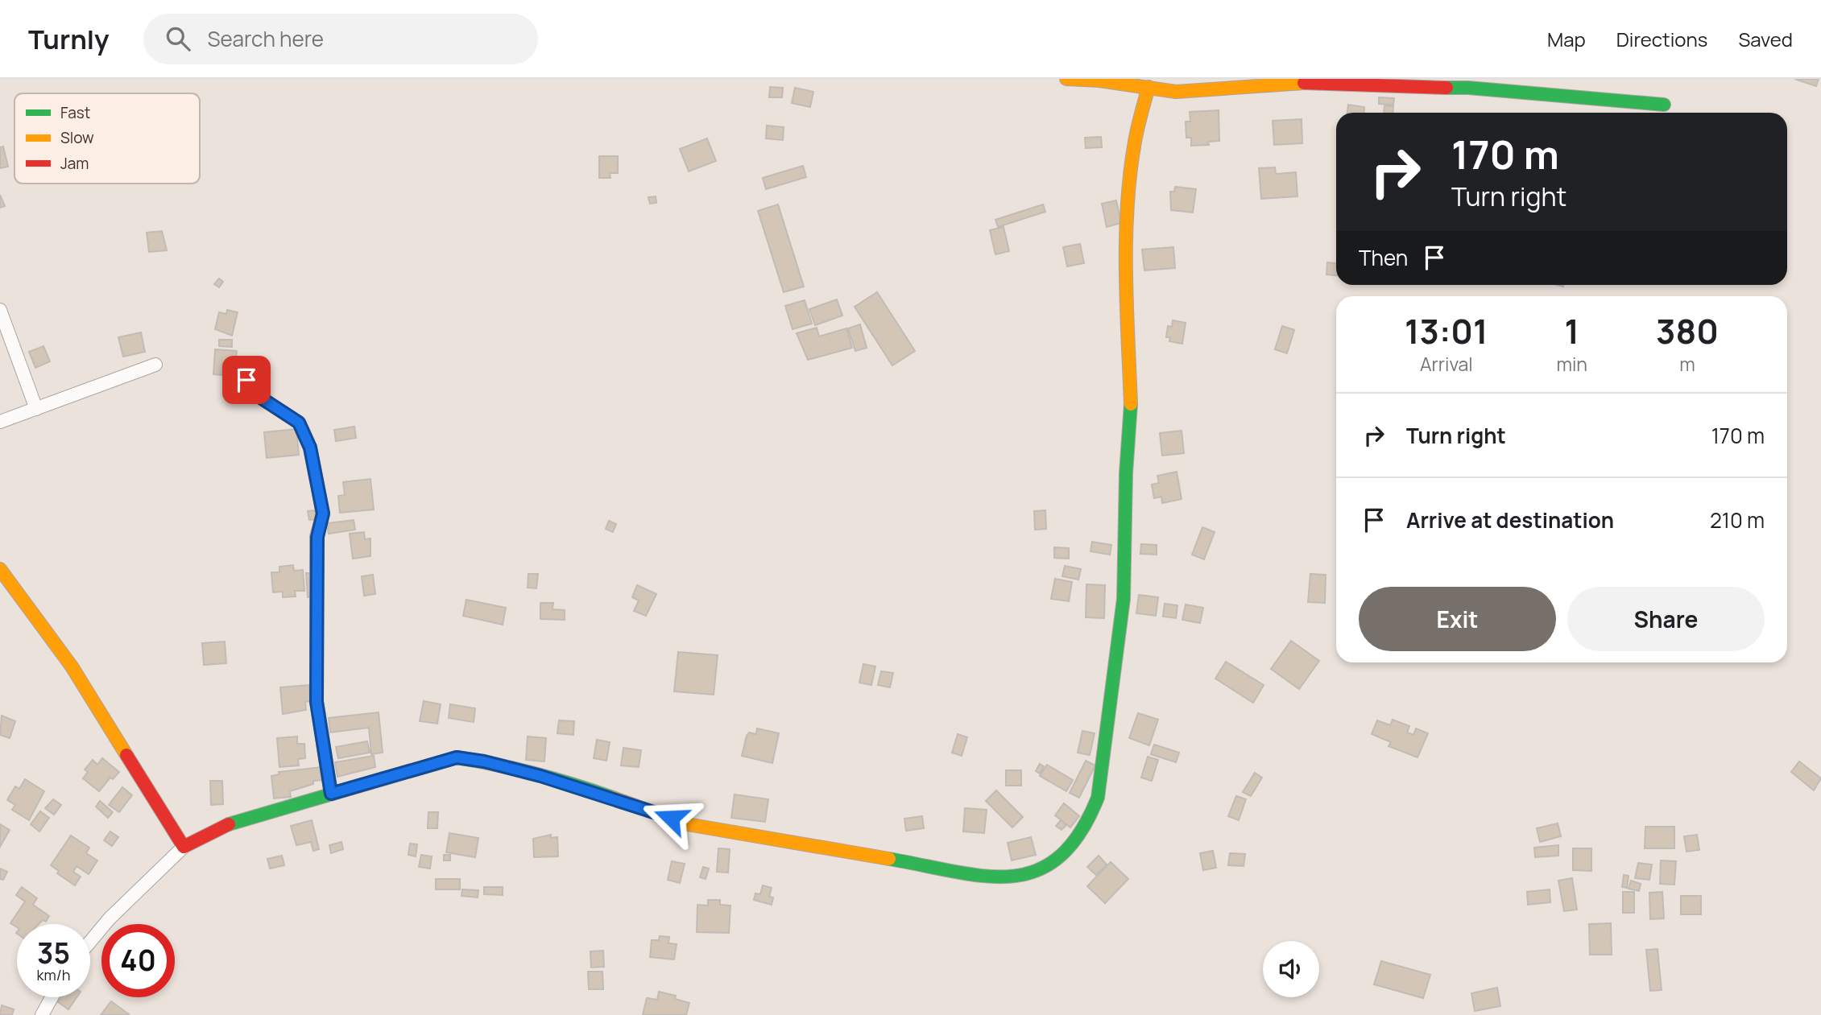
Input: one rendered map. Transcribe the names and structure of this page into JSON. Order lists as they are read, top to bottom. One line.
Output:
{"legend":["Fast","Slow","Jam"],"page":{"header":"Turnly","search":"Search here","nav":["Map","Directions","Saved"],"turn":["170 m","Turn right"],"then":"Then","eta":["13:01","Arrival","1","min","380","m"],"list":[{"name":"Turn right","value":"170 m"},{"name":"Arrive at destination","value":"210 m"}],"buttons":["Exit","Share"],"speed":"35 km/h","limit":"40"}}
